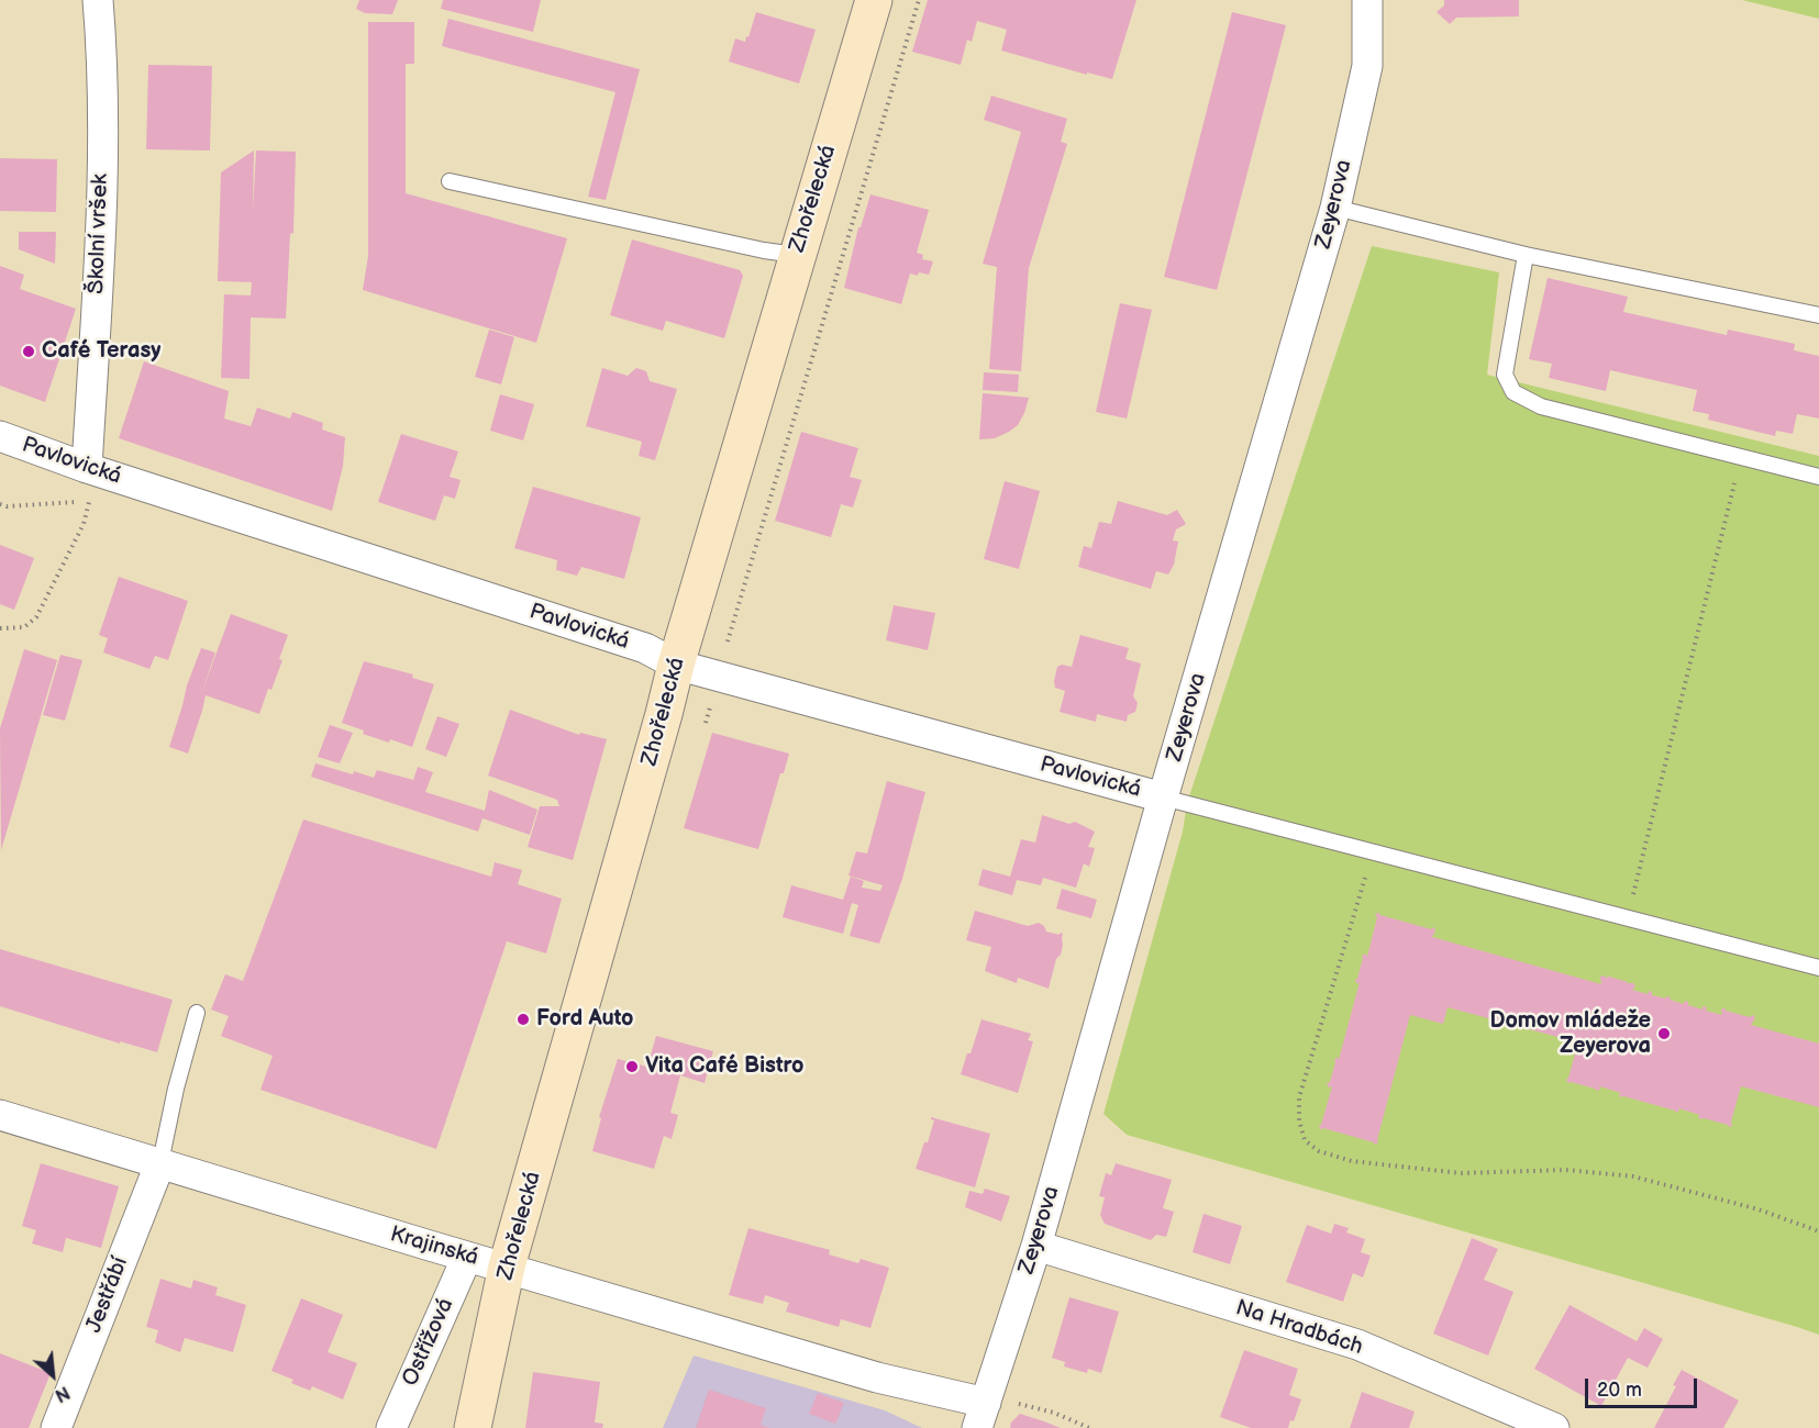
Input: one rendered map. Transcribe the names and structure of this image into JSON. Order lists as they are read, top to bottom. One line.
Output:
{"streets":{"main road":["Zhořelecká"],"street":["Zeyerova","Školní vršek","Pavlovická","Krajinská","Jestřábí","Na Hradbách","Ostřížová"]},"crossings":[["Zhořelecká","Pavlovická"],["Zhořelecká","Krajinská"],["Zeyerova","Pavlovická"],["Zeyerova","Krajinská"],["Zeyerova","Na Hradbách"],["Školní vršek","Pavlovická"],["Krajinská","Jestřábí"],["Krajinská","Ostřížová"]],"places":["Café Terasy","Ford Auto","Domov mládeže Zeyerova","Vita Café Bistro"],"scale_bar":"20 m","north":"bottom right"}
